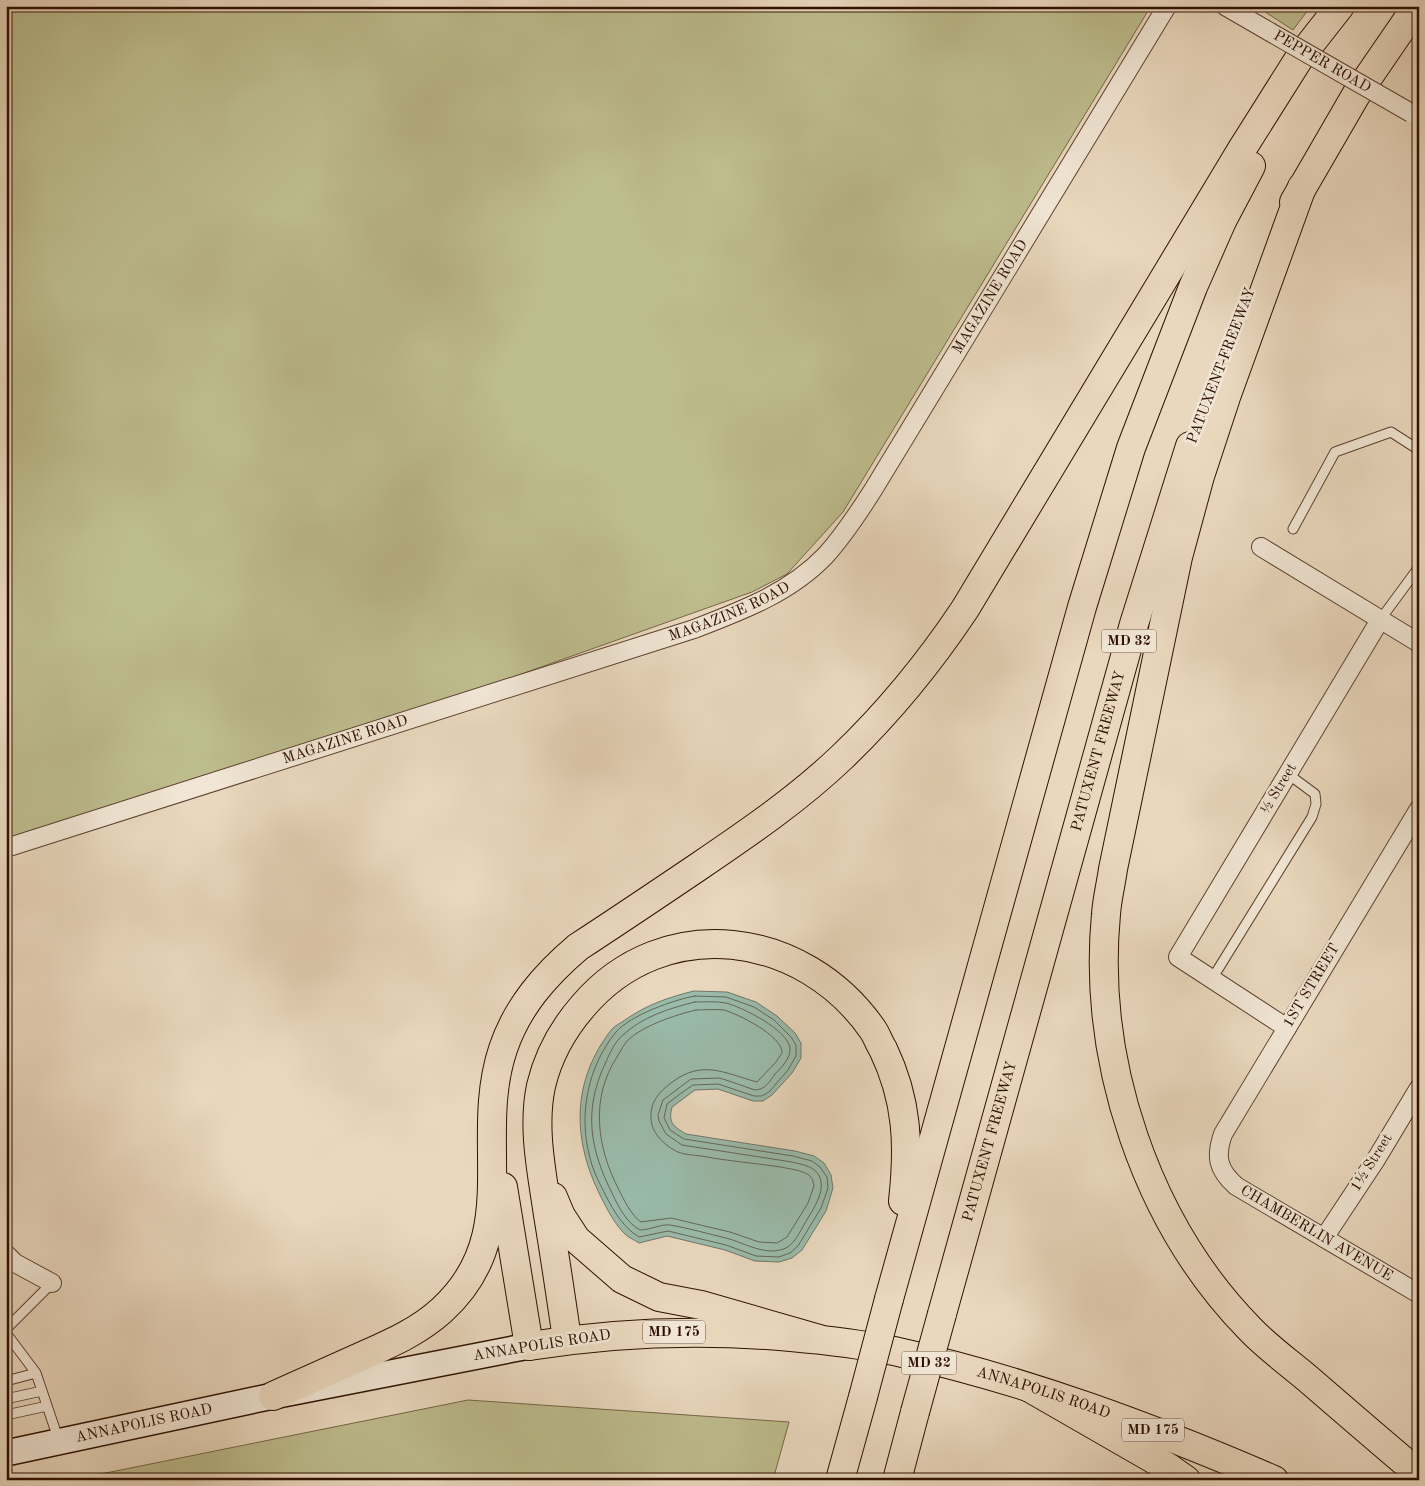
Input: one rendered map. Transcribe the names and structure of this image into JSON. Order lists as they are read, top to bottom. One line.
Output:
{"streets":{"main road":["PATUXENT FREEWAY","MD 32","MD 175","ANNAPOLIS ROAD"],"street":["PEPPER ROAD","MAGAZINE ROAD","½ Street","1ST STREET","1½ Street","CHAMBERLIN AVENUE"]},"crossings":[["1ST STREET","CHAMBERLIN AVENUE"],["1½ Street","CHAMBERLIN AVENUE"]]}
